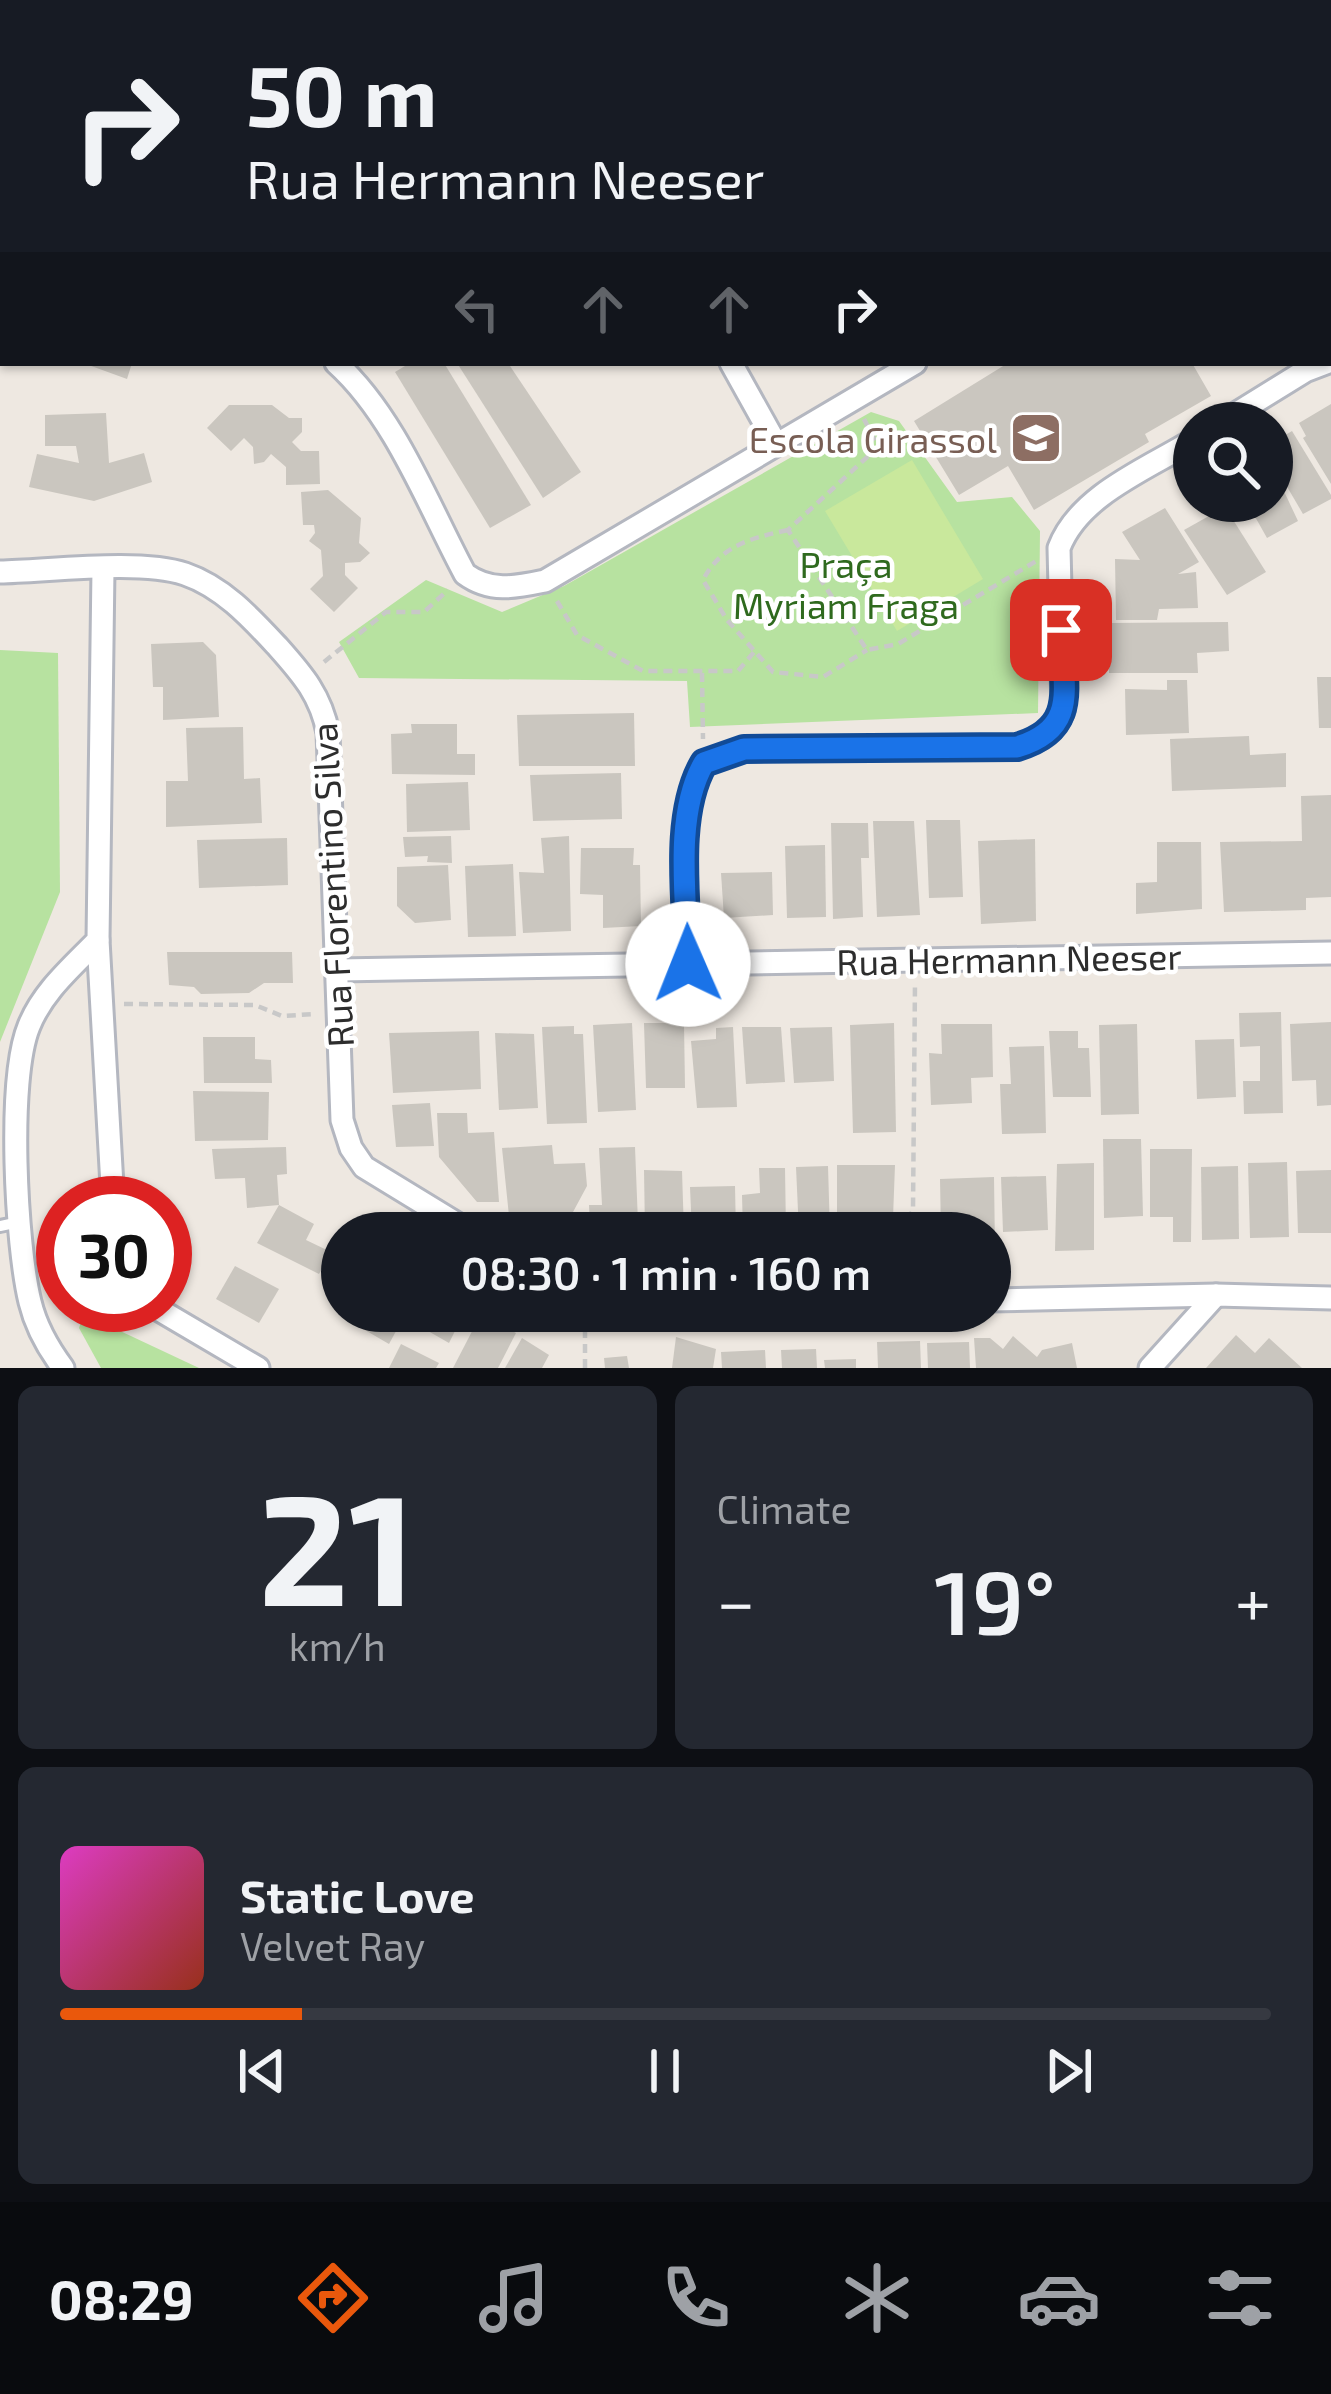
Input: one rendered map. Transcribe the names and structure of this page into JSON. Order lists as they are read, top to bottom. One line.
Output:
{"streets":{"street":["Rua Florentino Silva","Rua Hermann Neeser"]},"crossings":[["Rua Florentino Silva","Rua Hermann Neeser"]],"parks":["Praça Myriam Fraga"],"places":{"school or university":["Escola Girassol"]},"page":{"turn":["50 m","Rua Hermann Neeser"],"limit":"30","trip":"08:30 · 1 min · 160 m","tile":[["21","km/h"],"Climate"],"heat":["−","19°","+"],"song":["Static Love","Velvet Ray"],"tabs":"08:29"}}
